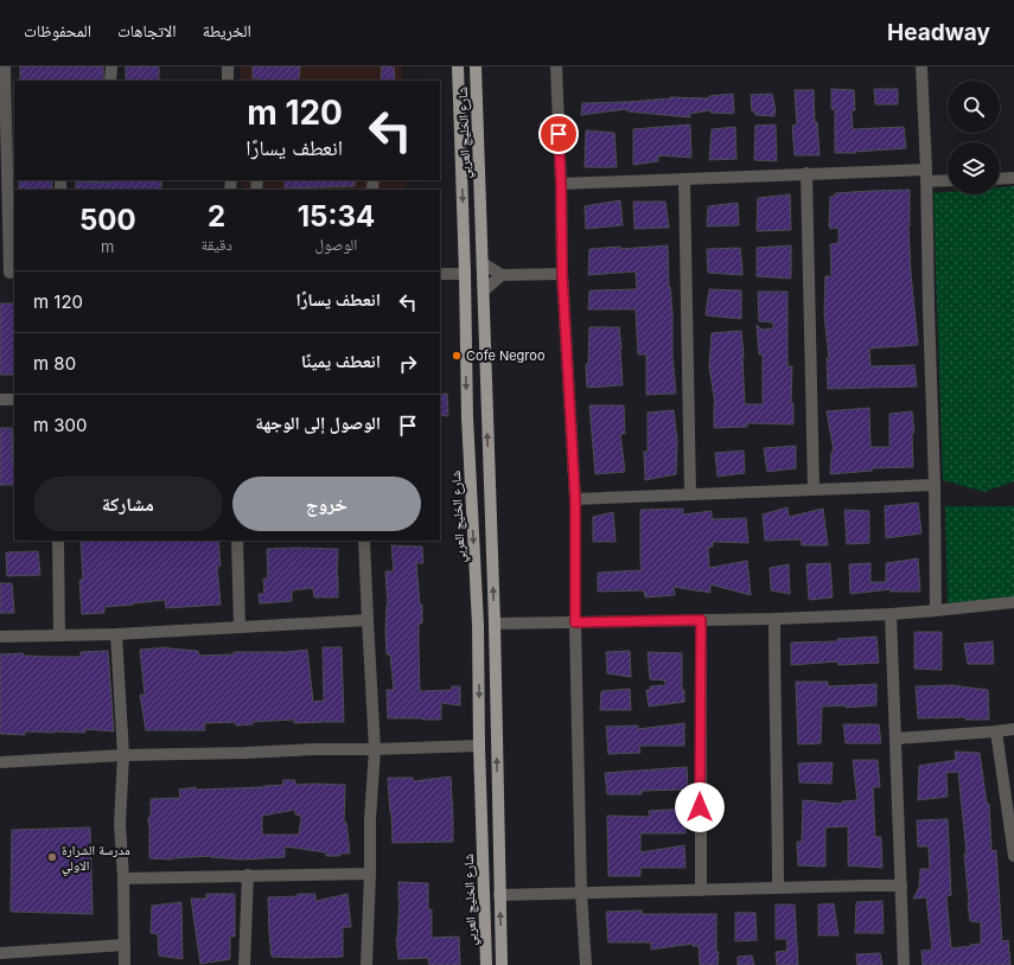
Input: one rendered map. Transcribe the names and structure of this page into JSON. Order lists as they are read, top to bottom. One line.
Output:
{"streets":{"main road":["شارع الخليج العربي"]},"places":["Cofe Negroo","مدرسة الشرارة الاولي"],"page":{"header":"Headway","nav":["الخريطة","الاتجاهات","المحفوظات"],"turn":["120 m","انعطف يسارًا"],"eta":["15:34","الوصول","2","دقيقة","500","m"],"list":[{"name":"انعطف يسارًا","value":"120 m"},{"name":"انعطف يمينًا","value":"80 m"},{"name":"الوصول إلى الوجهة","value":"300 m"}],"buttons":["خروج","مشاركة"]}}
